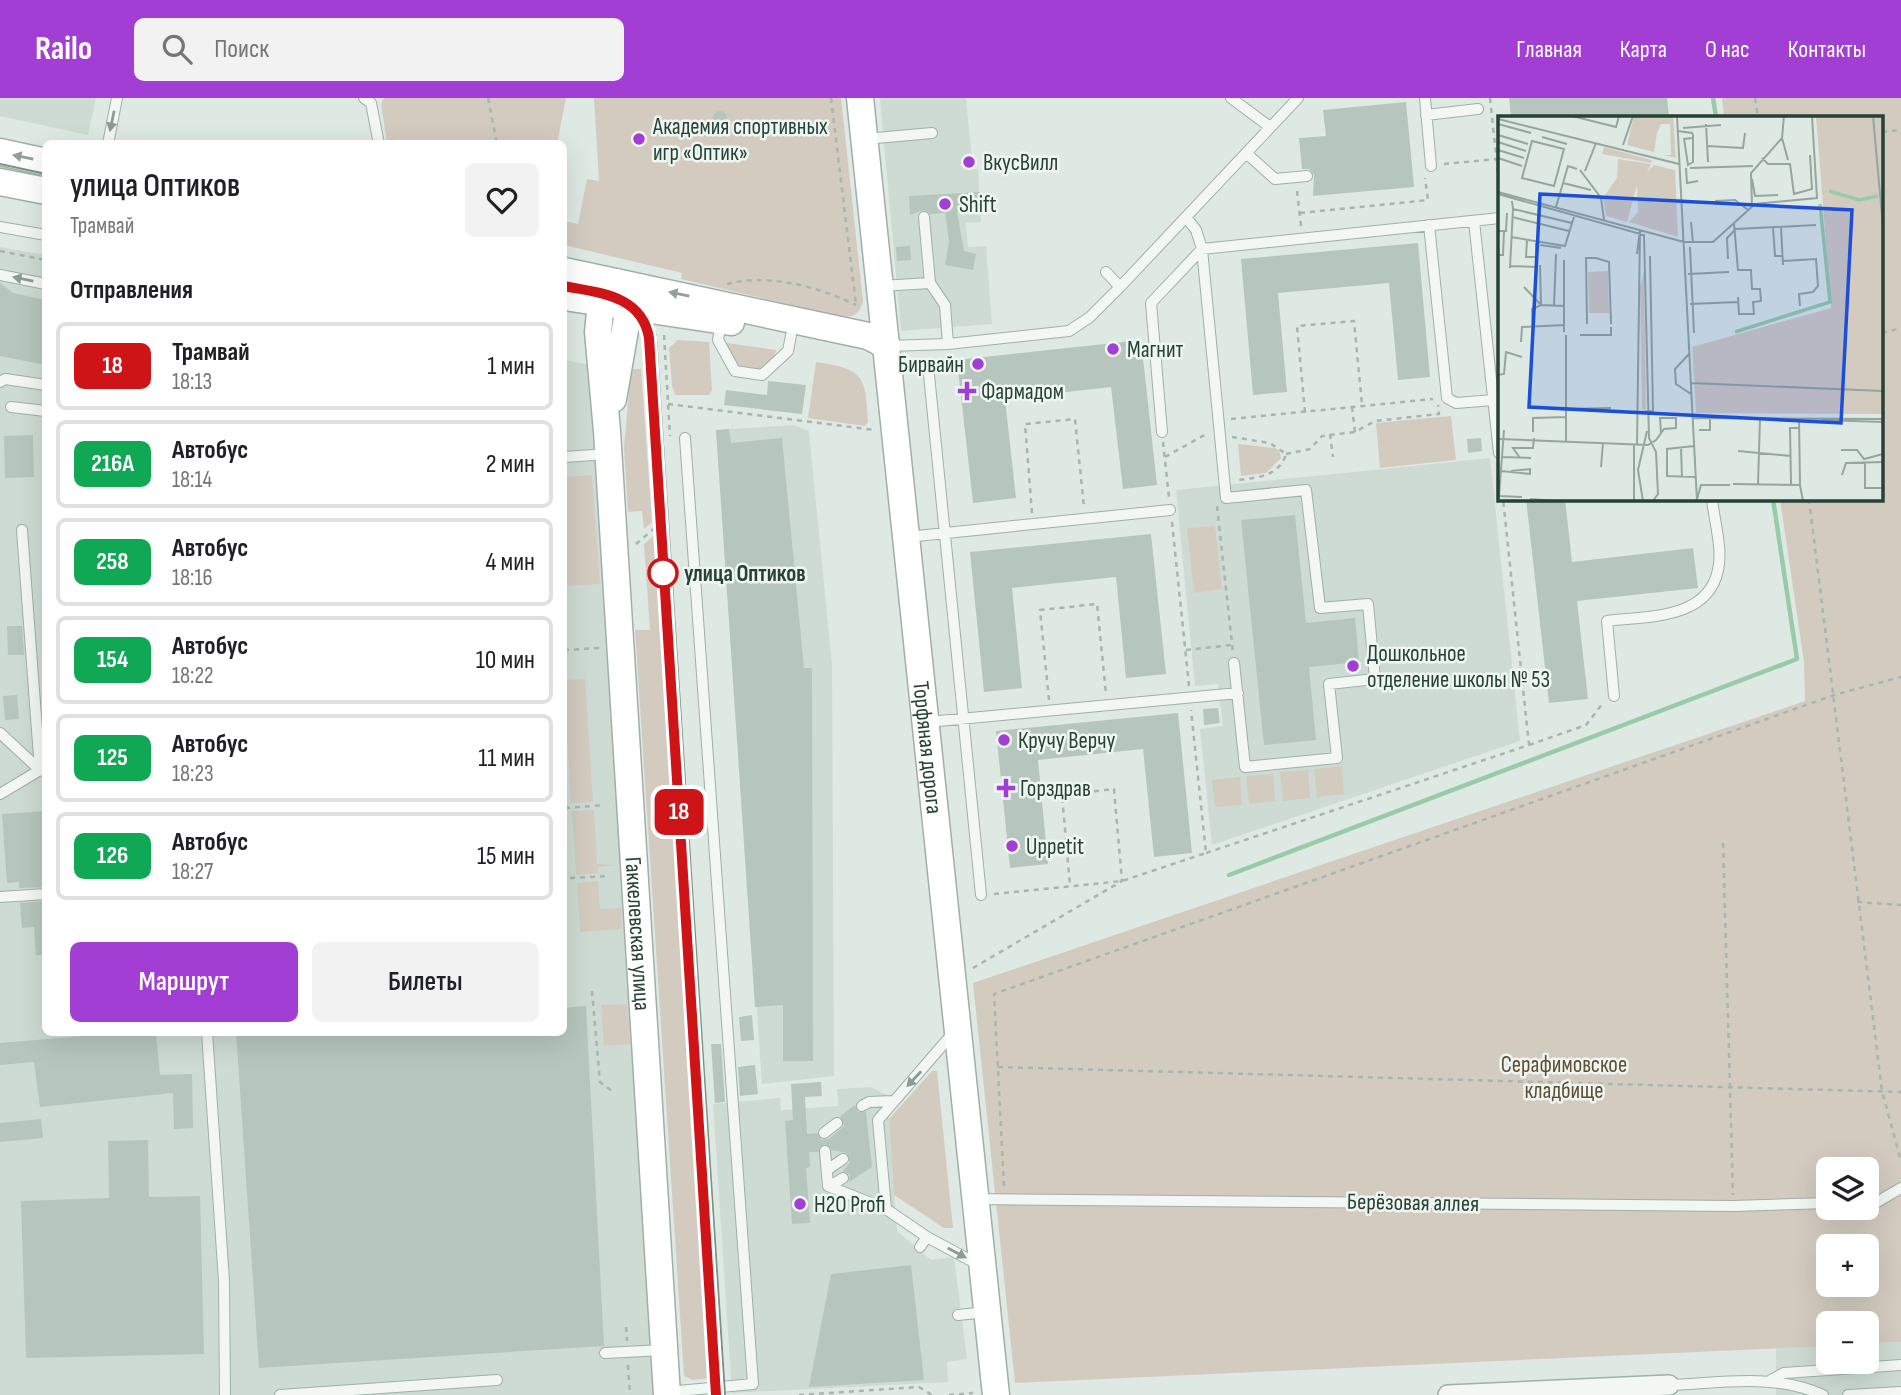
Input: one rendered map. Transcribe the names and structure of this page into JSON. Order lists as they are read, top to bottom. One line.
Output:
{"streets":{"main road":["Торфяная дорога","Гаккелевская улица"],"lane":["Берёзовая аллея"]},"crossings":[["Торфяная дорога","Берёзовая аллея"]],"parks":["Серафимовское кладбище"],"places":{"other":["Академия спортивных игр «Оптик»","ВкусВилл","Shift","Магнит","Бирвайн","улица Оптиков","Дошкольное отделение школы № 53","Кручу Верчу","Uppetit","H2O Profi"],"health":["Фармадом","Горздрав"]},"lines":["tram line 18"],"page":{"header":"Railo","search":"Поиск","nav":["Главная","Карта","О нас","Контакты"],"on_map":"18","heading":[["улица Оптиков","Трамвай"],"Отправления"],"list":[{"mark":"18","name":"Трамвай","note":"18:13","value":"1 мин"},{"mark":"216А","name":"Автобус","note":"18:14","value":"2 мин"},{"mark":"258","name":"Автобус","note":"18:16","value":"4 мин"},{"mark":"154","name":"Автобус","note":"18:22","value":"10 мин"},{"mark":"125","name":"Автобус","note":"18:23","value":"11 мин"},{"mark":"126","name":"Автобус","note":"18:27","value":"15 мин"}],"buttons":["Маршрут","Билеты"],"map_buttons":["+","−"]}}
